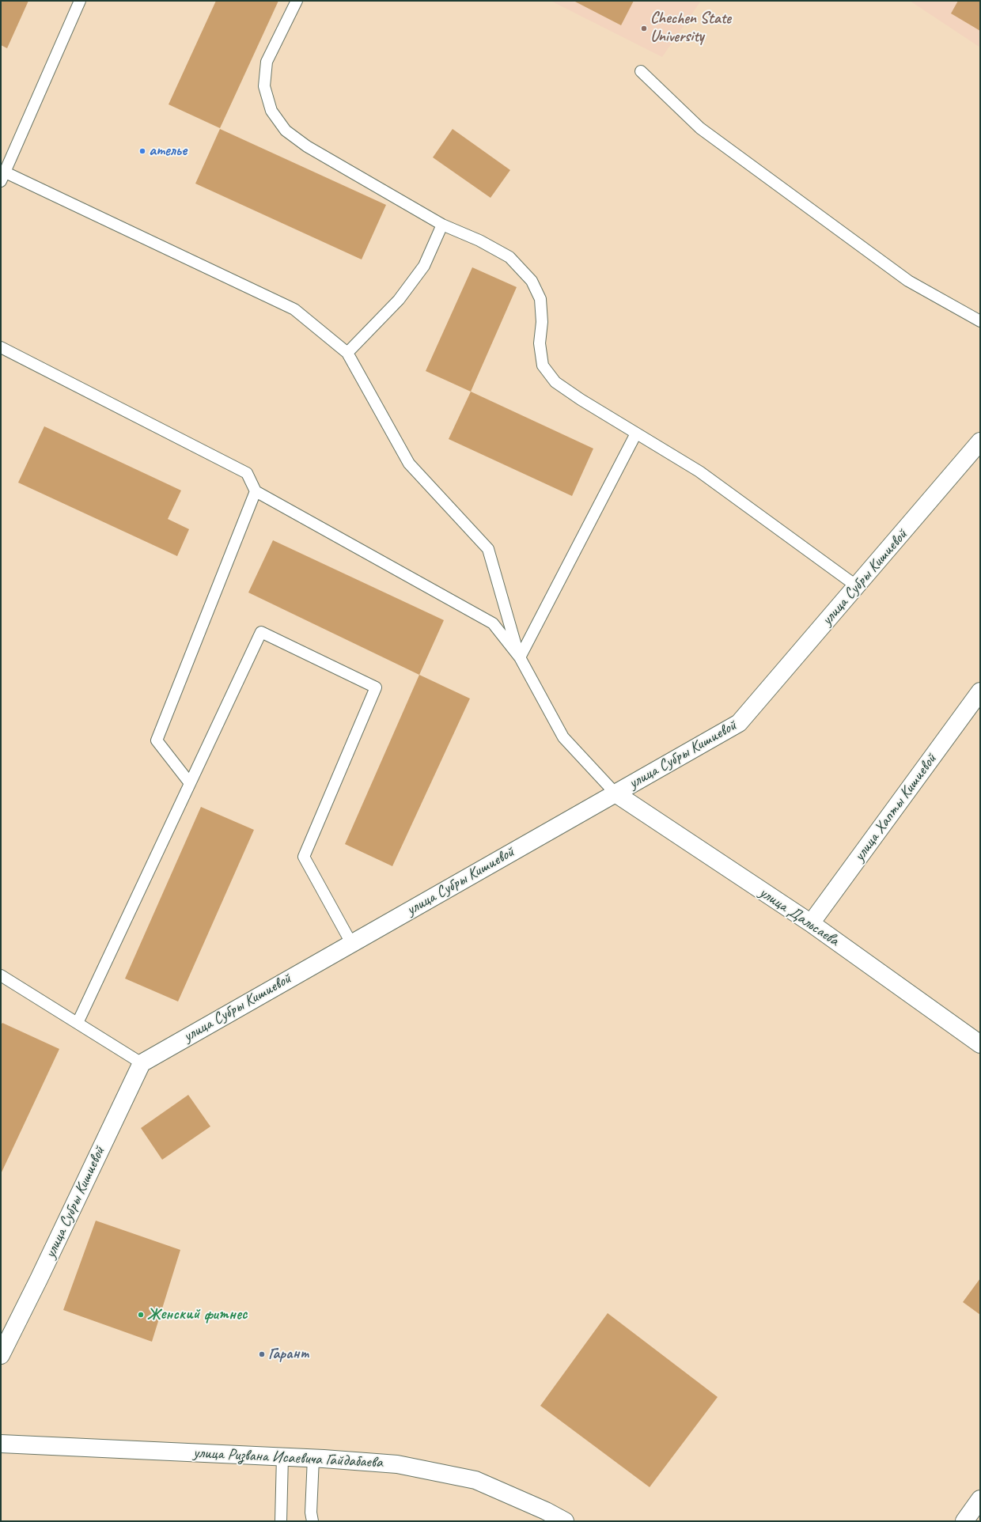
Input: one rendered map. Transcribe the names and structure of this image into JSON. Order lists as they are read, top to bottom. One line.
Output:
{"streets":{"street":["улица Субры Кишиевой","улица Хапты Кишиевой","улица Дальсаева","улица Ризвана Исаевича Гайдабаева"]},"crossings":[["улица Субры Кишиевой","улица Дальсаева"],["улица Хапты Кишиевой","улица Дальсаева"]],"places":["Chechen State University","ателье","Женский фитнес","Гарант"]}
